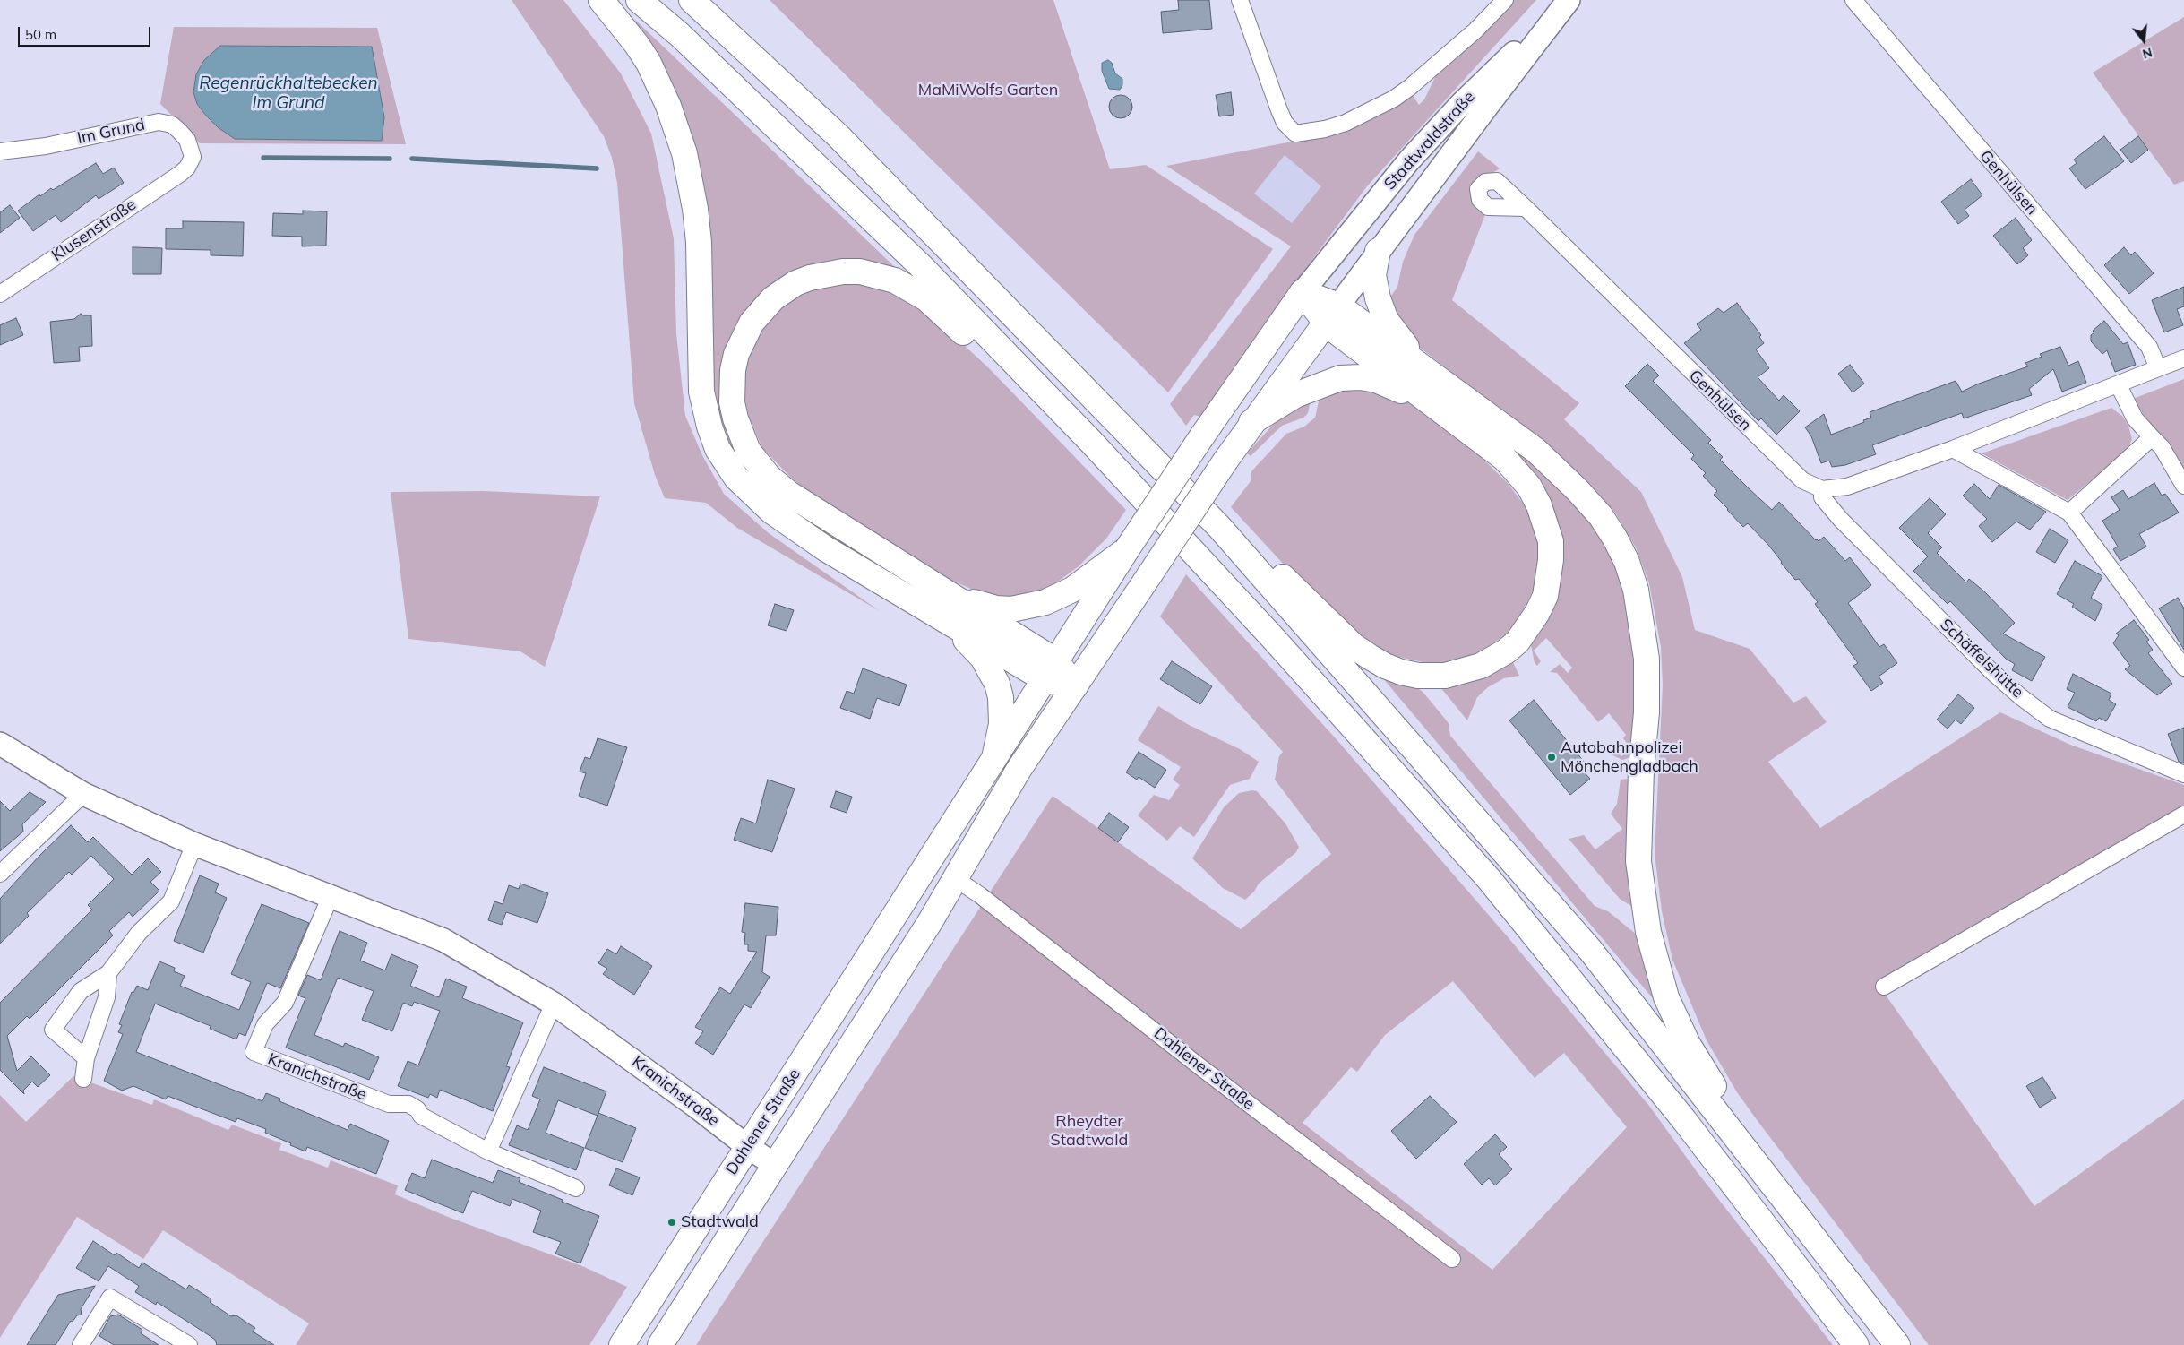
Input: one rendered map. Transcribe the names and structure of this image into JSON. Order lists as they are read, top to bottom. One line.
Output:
{"streets":{"main road":["Dahlener Straße"],"street":["Im Grund","Stadtwaldstraße","Genhülsen","Klusenstraße","Schäffelshütte","Kranichstraße"]},"crossings":[["Im Grund","Klusenstraße"],["Stadtwaldstraße","Dahlener Straße"],["Genhülsen","Schäffelshütte"],["Dahlener Straße","Kranichstraße"]],"water":["Regenrückhaltebecken Im Grund"],"parks":["MaMiWolfs Garten","Rheydter Stadtwald"],"places":["Autobahnpolizei Mönchengladbach","Stadtwald"],"scale_bar":"50 m","north":"bottom"}
